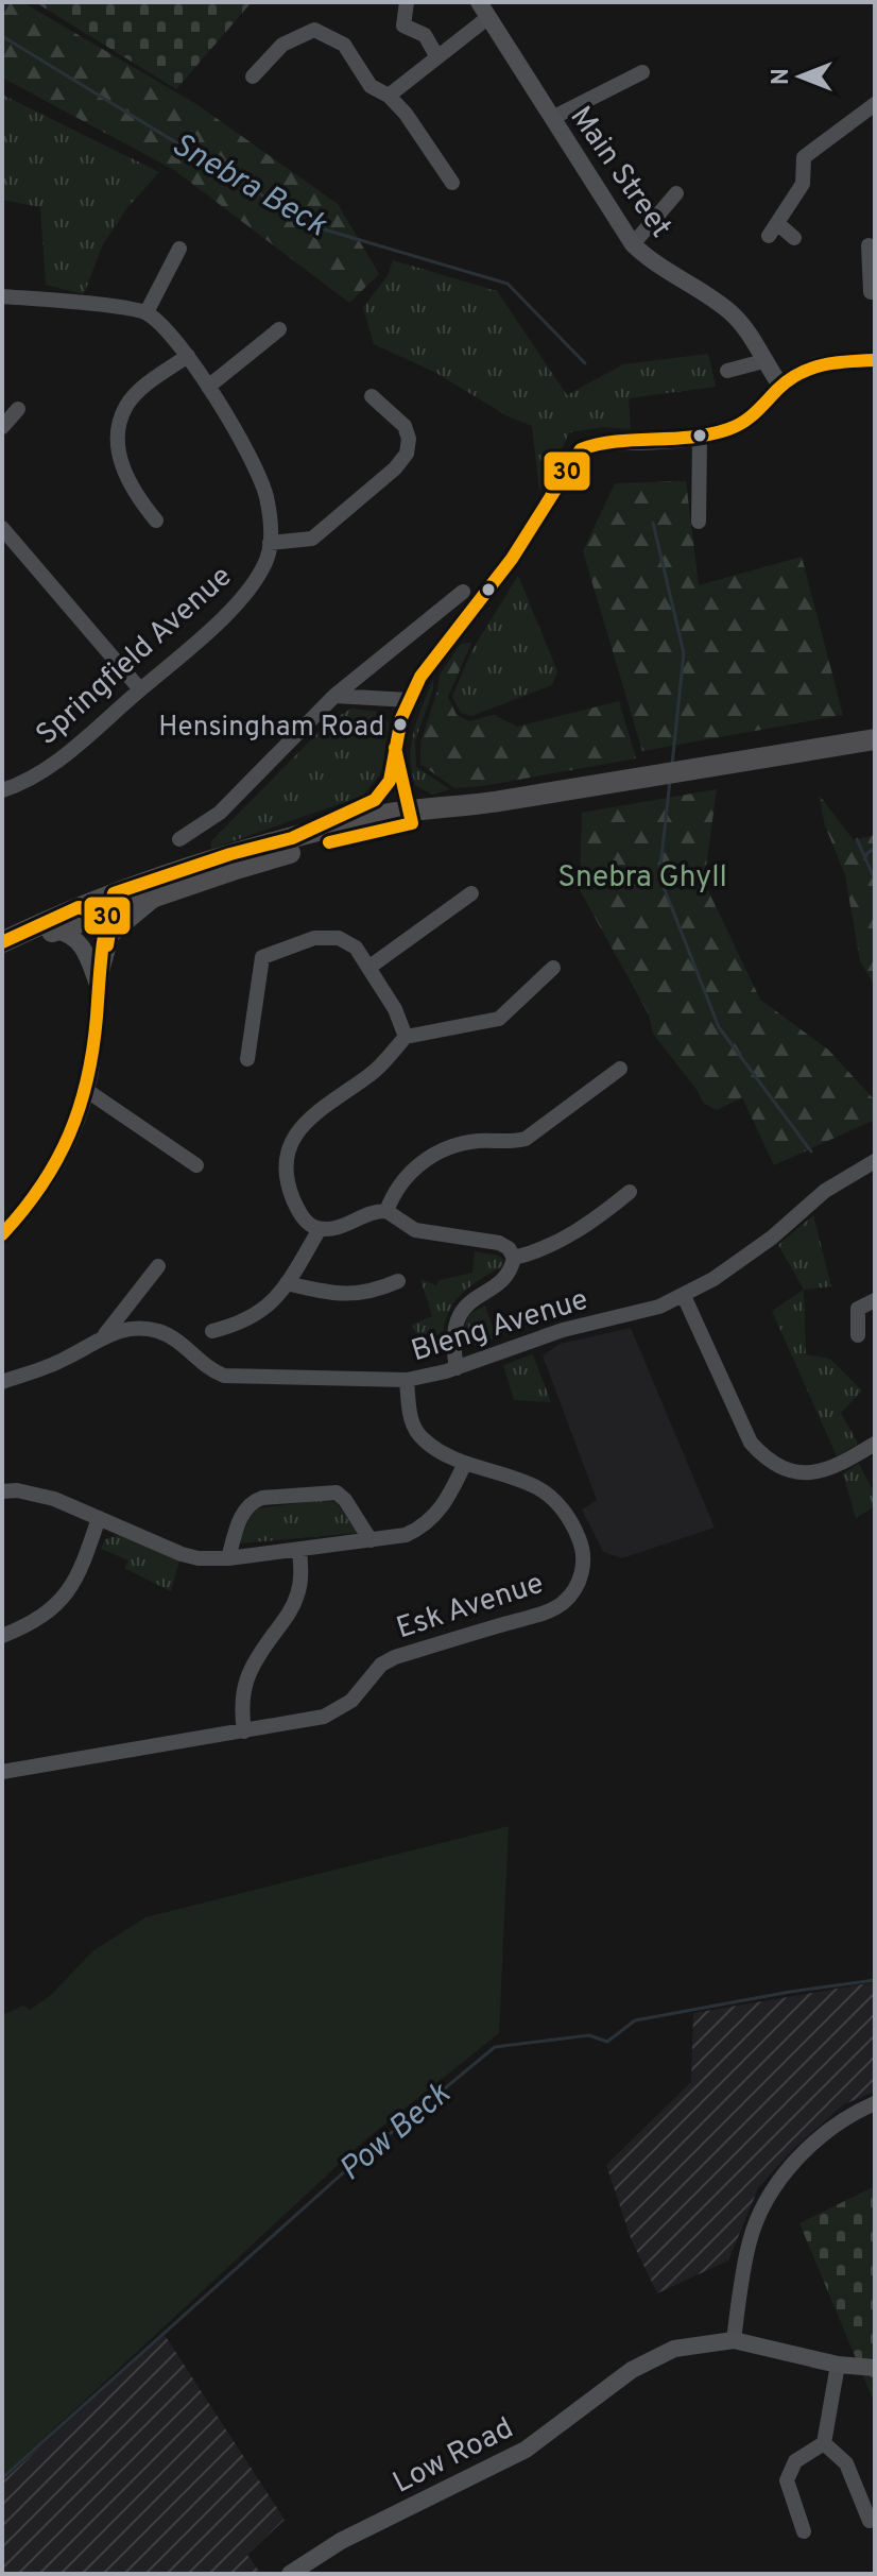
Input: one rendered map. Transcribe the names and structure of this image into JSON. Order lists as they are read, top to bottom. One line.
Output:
{"streets":{"main road":["Main Street","Low Road"],"street":["Springfield Avenue","Bleng Avenue","Esk Avenue"]},"crossings":[["Bleng Avenue","Esk Avenue"]],"water":["Snebra Beck","Pow Beck"],"parks":["Snebra Ghyll"],"places":["Hensingham Road"],"lines":["transit line 30"],"north":"left"}
